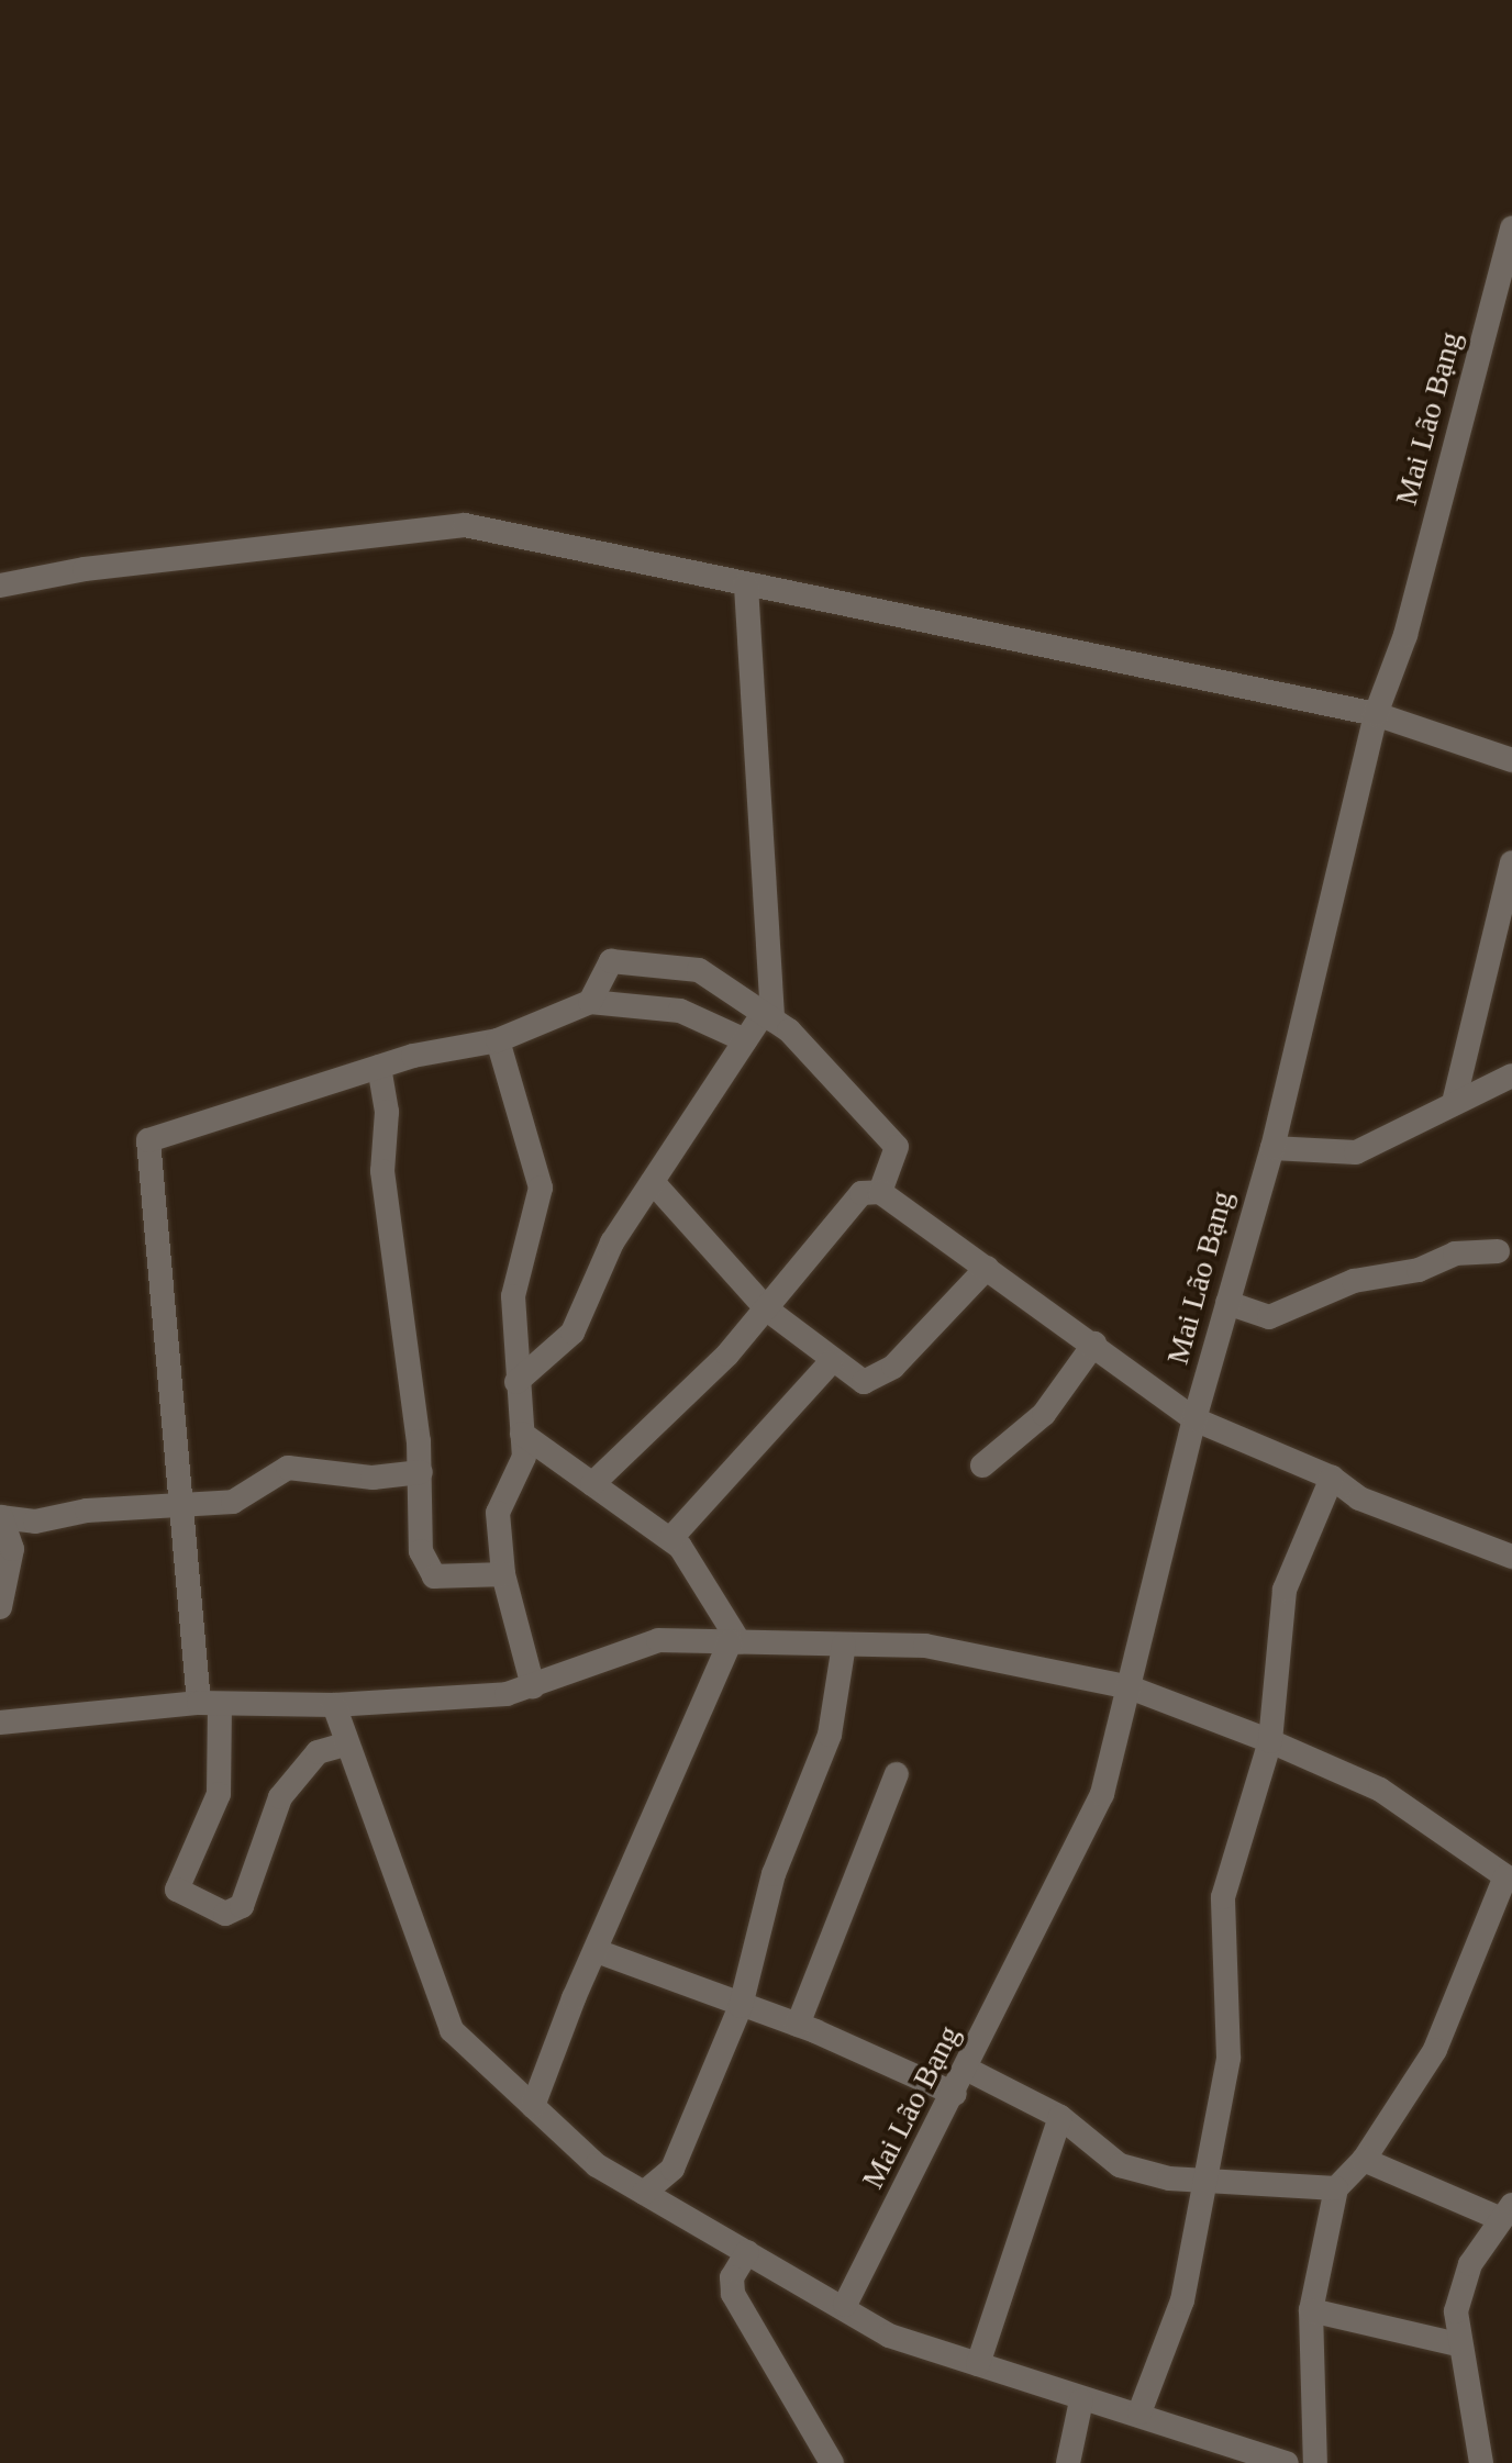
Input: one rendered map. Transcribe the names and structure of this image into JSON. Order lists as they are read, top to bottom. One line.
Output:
{"streets":{"street":["Mai Lão Bạng"]}}
